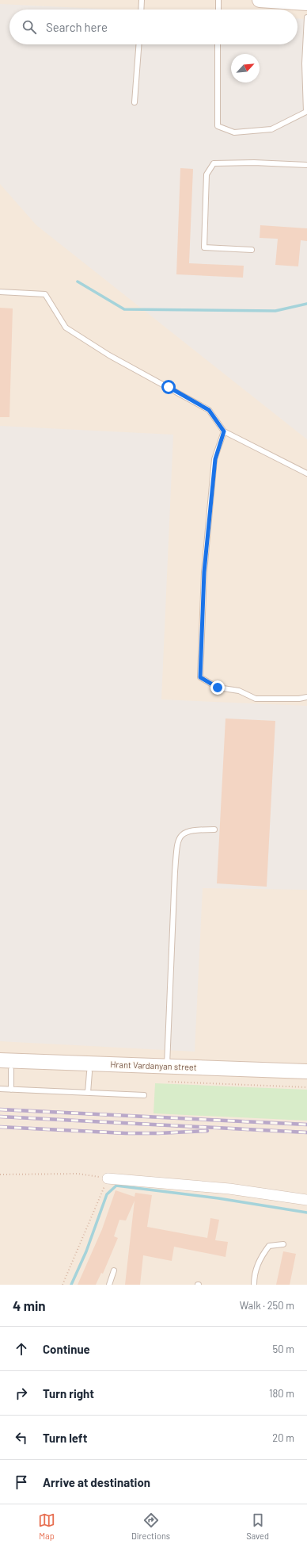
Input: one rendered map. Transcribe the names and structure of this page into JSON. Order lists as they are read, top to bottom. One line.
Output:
{"streets":{"main road":["Hrant Vardanyan street"]},"north":"top right","page":{"search":"Search here","heading":["4 min","Walk · 250 m"],"list":[["Continue","50 m"],["Turn right","180 m"],["Turn left","20 m"],"Arrive at destination"],"nav":["Map","Directions","Saved"]}}
